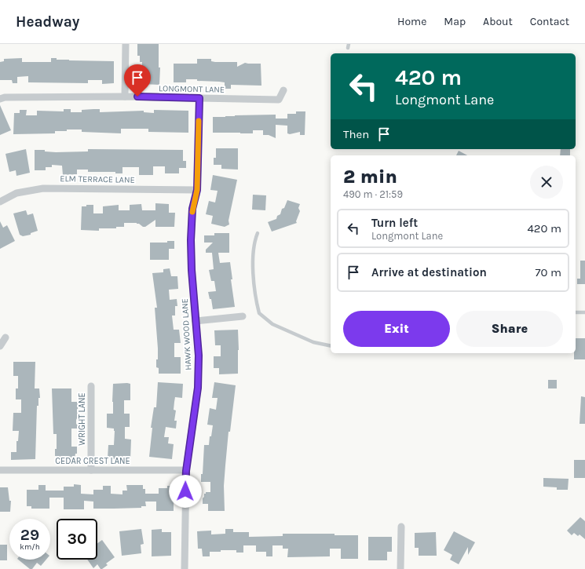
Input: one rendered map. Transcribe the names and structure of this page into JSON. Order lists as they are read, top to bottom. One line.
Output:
{"streets":{"street":["LONGMONT LANE","ELM TERRACE LANE","HAWK WOOD LANE","WRIGHT LANE","CEDAR CREST LANE"]},"crossings":[["LONGMONT LANE","HAWK WOOD LANE"],["ELM TERRACE LANE","HAWK WOOD LANE"],["HAWK WOOD LANE","CEDAR CREST LANE"],["WRIGHT LANE","CEDAR CREST LANE"]],"page":{"header":"Headway","nav":["Home","Map","About","Contact"],"turn":["420 m","Longmont Lane"],"then":"Then","heading":["2 min","490 m · 21:59"],"list":[{"name":"Turn left","note":"Longmont Lane","value":"420 m"},{"name":"Arrive at destination","value":"70 m"}],"buttons":["Exit","Share"],"speed":"29 km/h","limit":"30"}}
